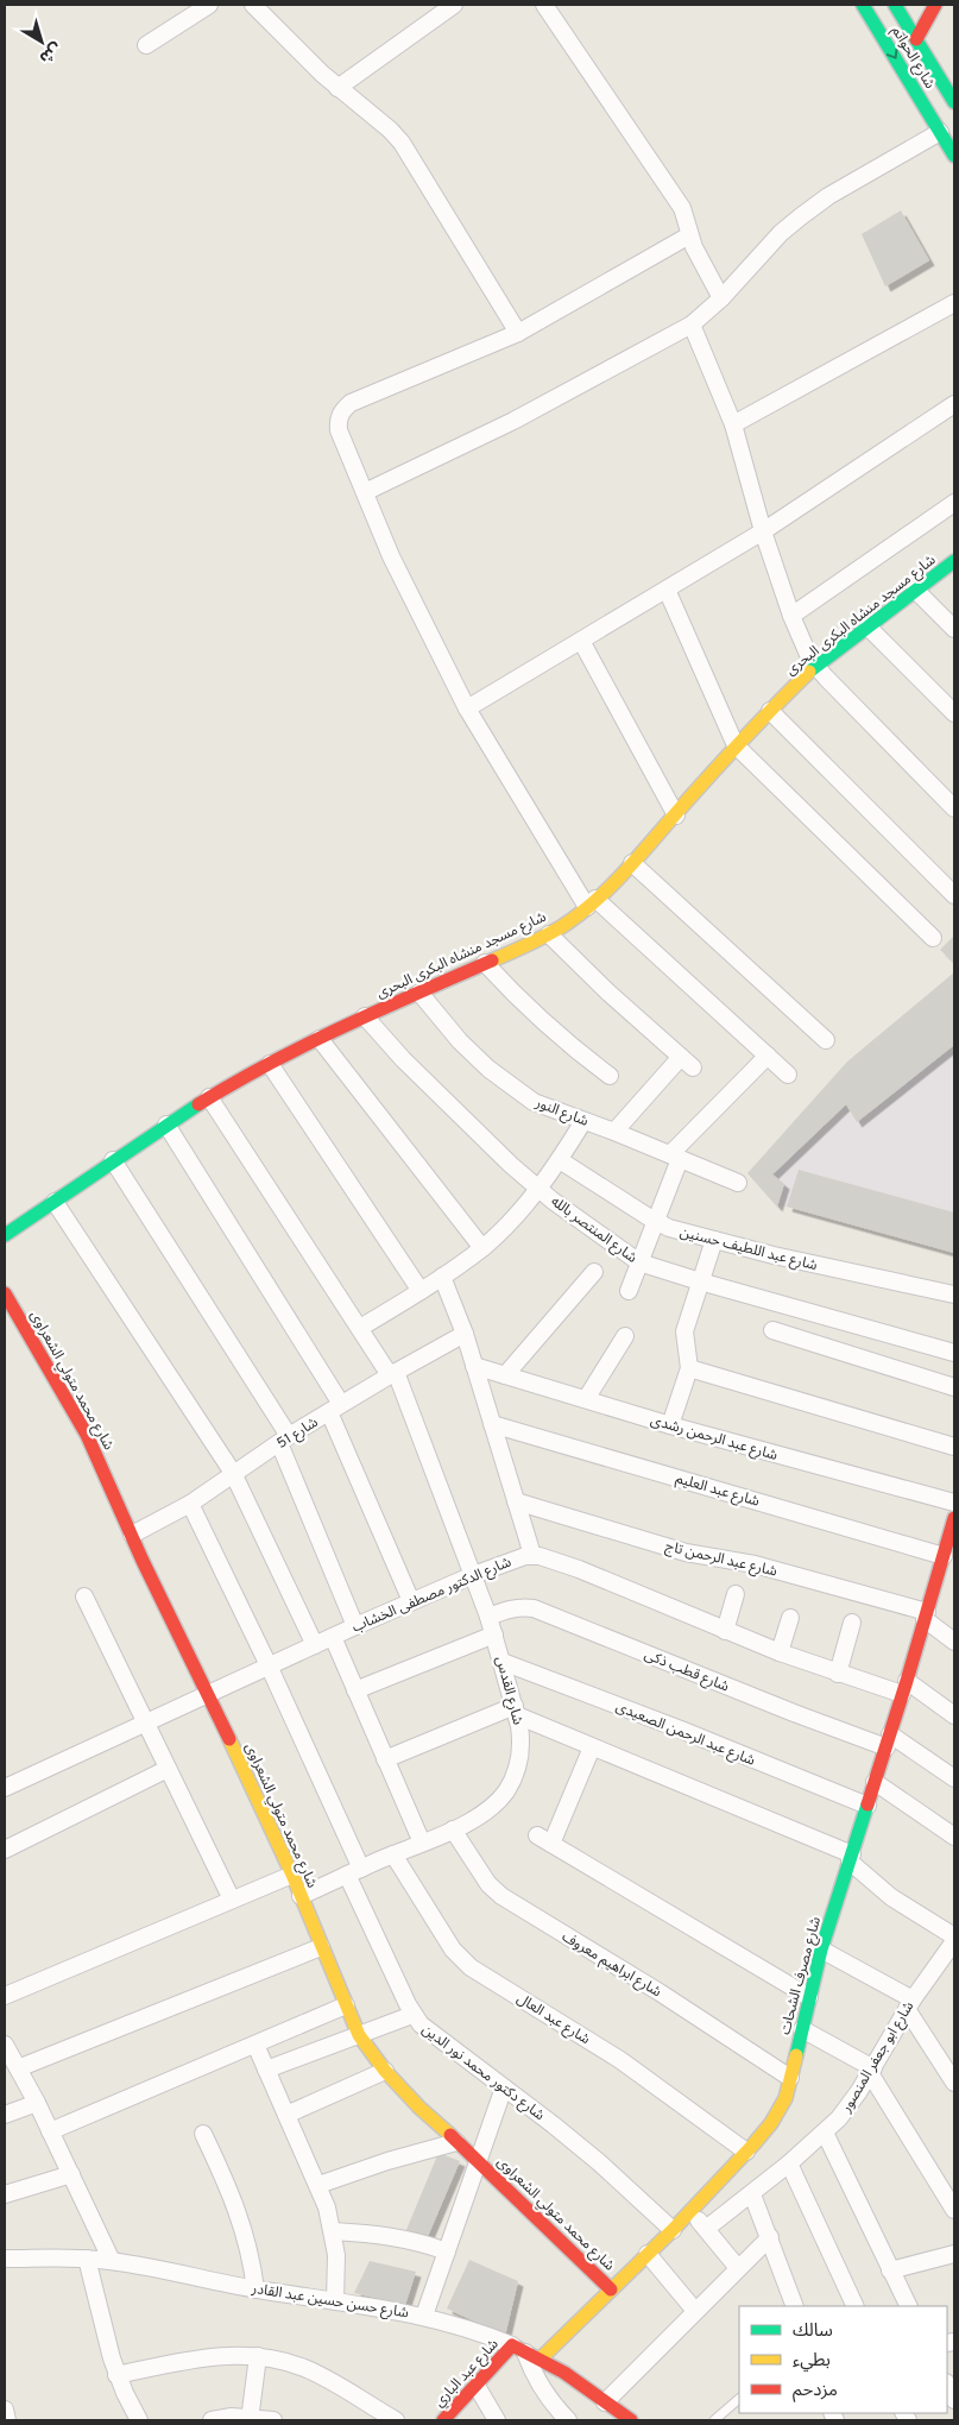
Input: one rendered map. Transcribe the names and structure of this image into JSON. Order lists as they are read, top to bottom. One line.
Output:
{"streets":{"street":["شارع الحواتم","شارع مسجد منشاه البكرى البحرى","شارع النور","شارع المنتصر بالله","شارع عبد اللطيف حسنين","شارع محمد متولي الشعراوى","شارع 51","شارع عبد الرحمن رشدى","شارع عبد العليم","شارع عبد الرحمن تاج","شارع الدكتور مصطفى الخشاب","شارع قطب ذكى","شارع القدس","شارع عبد الرحمن الصعيدى","شارع ابراهيم معروف","شارع مصرف الشحات","شارع عبد العال","شارع ابو جعفر المنصور","شارع دكتور محمد نور الدين","شارع حسن حسين عبد القادر","شارع عبد الباري"]},"crossings":[["شارع مسجد منشاه البكرى البحرى","شارع النور"],["شارع مسجد منشاه البكرى البحرى","شارع المنتصر بالله"],["شارع مسجد منشاه البكرى البحرى","شارع القدس"],["شارع محمد متولي الشعراوى","شارع 51"],["شارع محمد متولي الشعراوى","شارع الدكتور مصطفى الخشاب"],["شارع محمد متولي الشعراوى","شارع القدس"],["شارع محمد متولي الشعراوى","شارع مصرف الشحات"],["شارع 51","شارع القدس"],["شارع 51","شارع دكتور محمد نور الدين"],["شارع عبد العليم","شارع مصرف الشحات"],["شارع عبد الرحمن تاج","شارع مصرف الشحات"],["شارع الدكتور مصطفى الخشاب","شارع القدس"],["شارع الدكتور مصطفى الخشاب","شارع دكتور محمد نور الدين"],["شارع قطب ذكى","شارع القدس"],["شارع قطب ذكى","شارع مصرف الشحات"],["شارع القدس","شارع عبد الرحمن الصعيدى"],["شارع القدس","شارع ابراهيم معروف"],["شارع القدس","شارع عبد العال"],["شارع القدس","شارع دكتور محمد نور الدين"],["شارع عبد الرحمن الصعيدى","شارع مصرف الشحات"],["شارع ابراهيم معروف","شارع مصرف الشحات"],["شارع مصرف الشحات","شارع عبد العال"],["شارع مصرف الشحات","شارع دكتور محمد نور الدين"],["شارع مصرف الشحات","شارع حسن حسين عبد القادر"],["شارع مصرف الشحات","شارع عبد الباري"],["شارع حسن حسين عبد القادر","شارع عبد الباري"]],"legend":["سالك","بطيء","مزدحم"],"north":"bottom right"}
